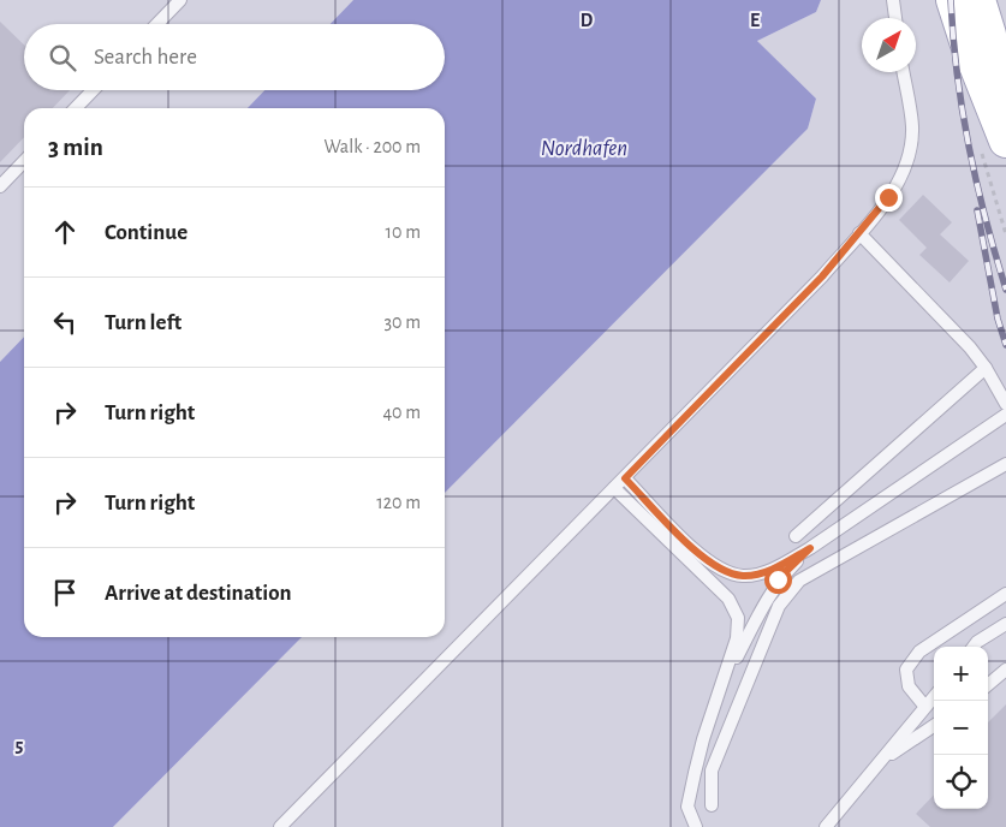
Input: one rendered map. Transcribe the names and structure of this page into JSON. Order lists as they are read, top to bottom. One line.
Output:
{"water":["Nordhafen"],"north":"top right","page":{"search":"Search here","heading":["3 min","Walk · 200 m"],"list":[["Continue","10 m"],["Turn left","30 m"],["Turn right","40 m"],["Turn right","120 m"],"Arrive at destination"],"map_buttons":["+","−"]},"grid":{"columns":["D","E"],"rows":["5"]}}
